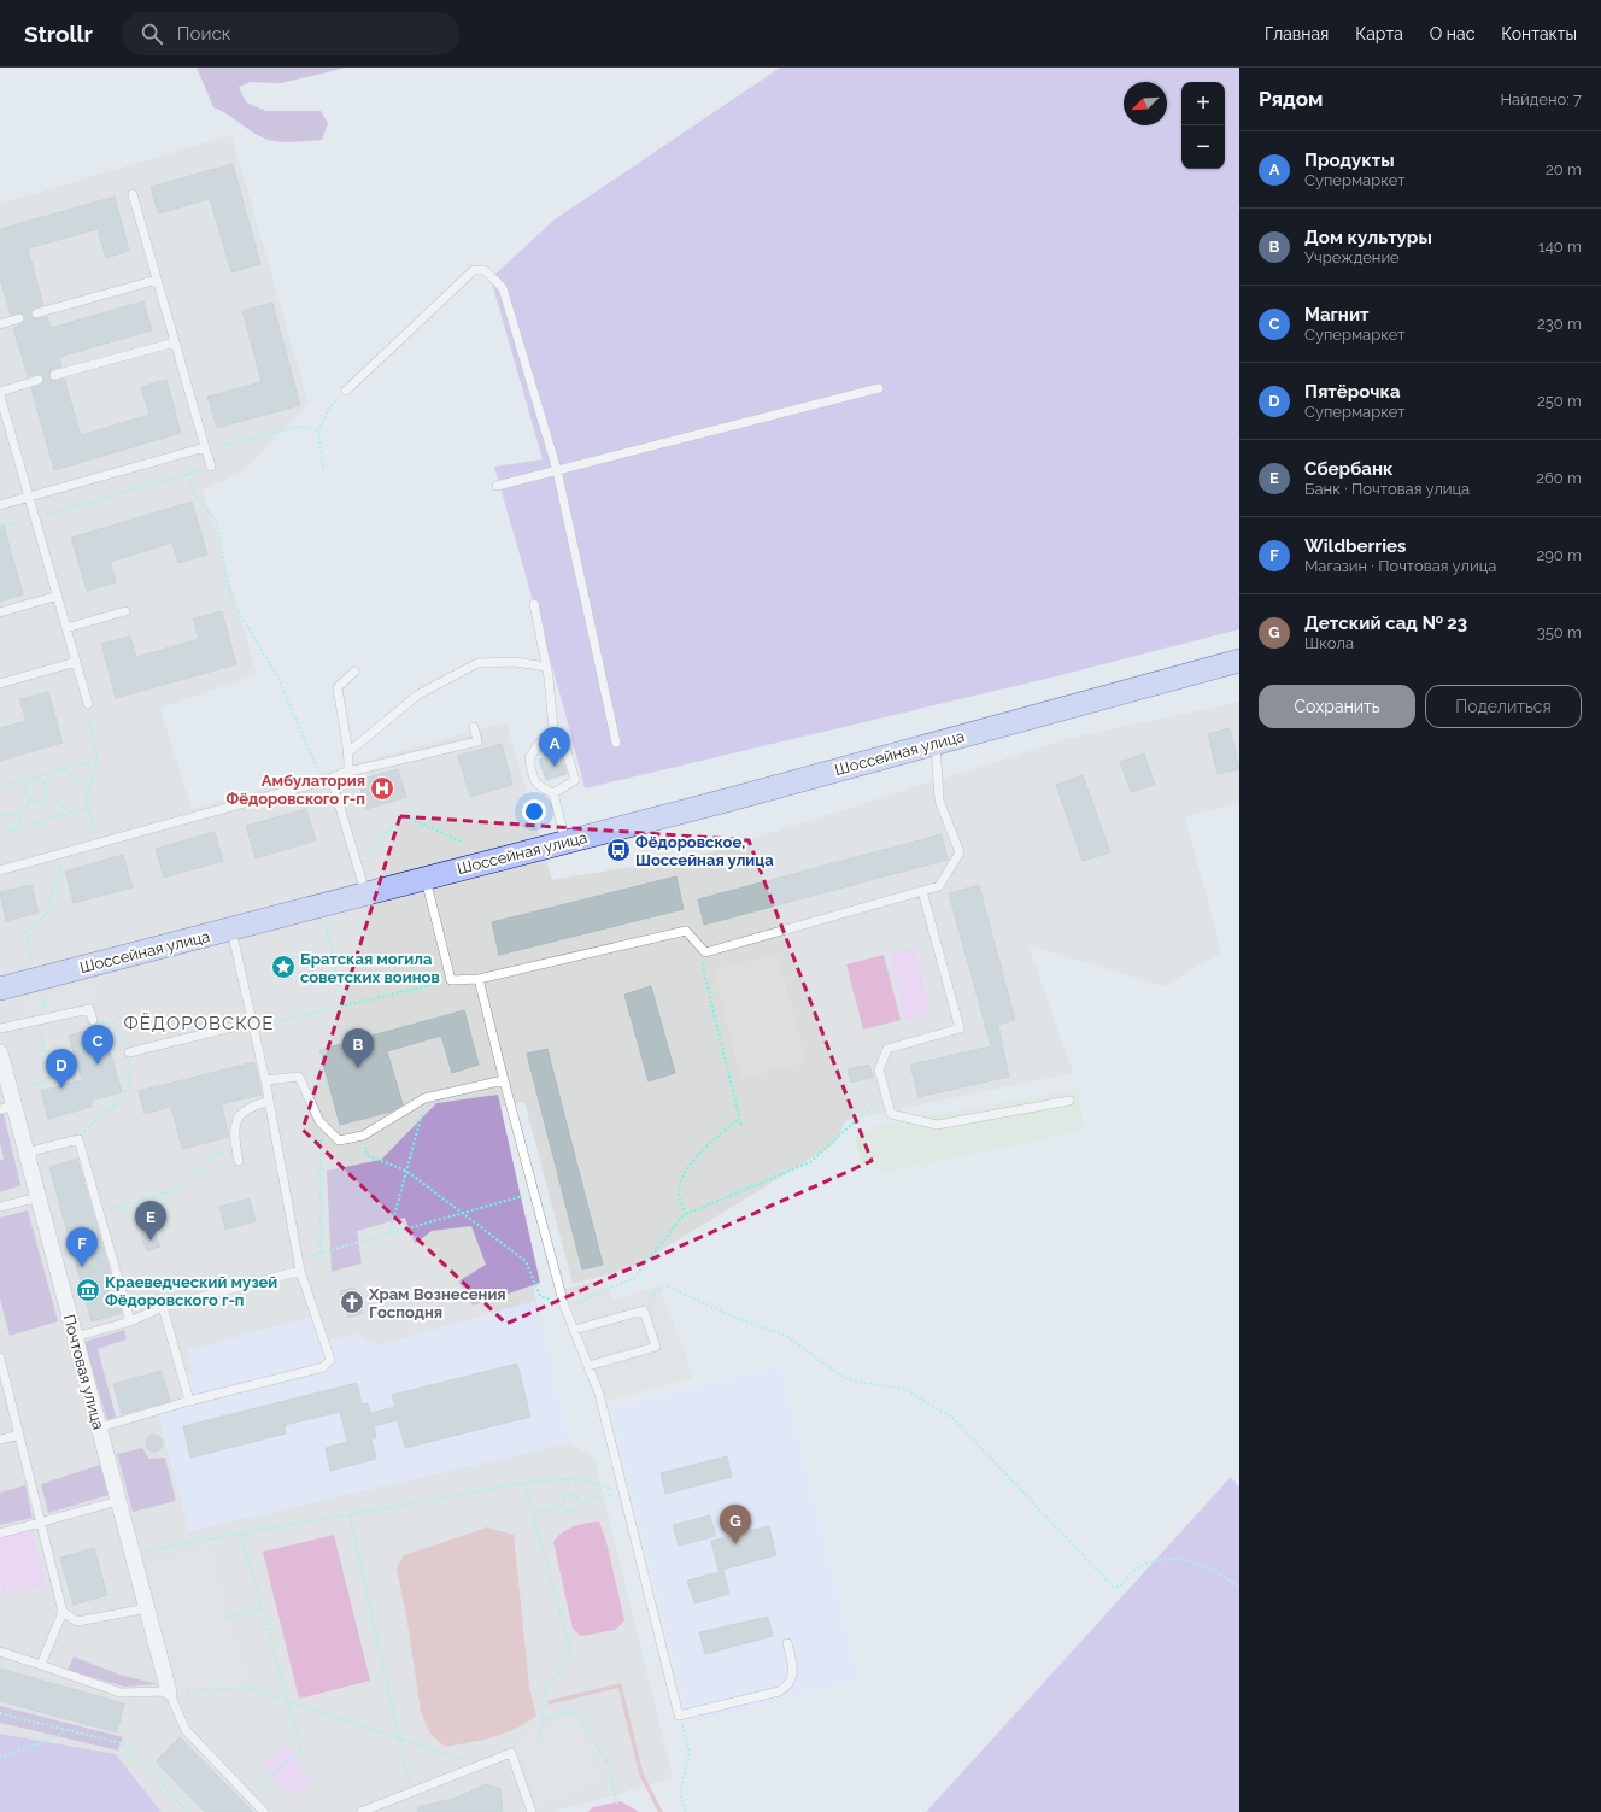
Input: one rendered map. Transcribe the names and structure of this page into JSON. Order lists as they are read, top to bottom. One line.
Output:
{"streets":{"main road":["Шоссейная улица"],"street":["Почтовая улица"]},"districts":["ФЁДОРОВСКОЕ"],"places":{"hospital":["Амбулатория Фёдоровского г-п"],"bus stop":["Фёдоровское, Шоссейная улица"],"place":["Братская могила советских воинов"],"museum":["Краеведческий музей Фёдоровского г-п"],"church":["Храм Вознесения Господня"]},"north":"bottom left","page":{"header":"Strollr","search":"Поиск","nav":["Главная","Карта","О нас","Контакты"],"heading":["Рядом","Найдено: 7"],"map_buttons":["+","−"],"list":[{"mark":"A","name":"Продукты","note":"Супермаркет","value":"20 m"},{"mark":"B","name":"Дом культуры","note":"Учреждение","value":"140 m"},{"mark":"C","name":"Магнит","note":"Супермаркет","value":"230 m"},{"mark":"D","name":"Пятёрочка","note":"Супермаркет","value":"250 m"},{"mark":"E","name":"Сбербанк","note":"Банк · Почтовая улица","value":"260 m"},{"mark":"F","name":"Wildberries","note":"Магазин · Почтовая улица","value":"290 m"},{"mark":"G","name":"Детский сад № 23","note":"Школа","value":"350 m"}],"buttons":["Сохранить","Поделиться"],"pins":["A","C","B","D","E","F","G"]}}
